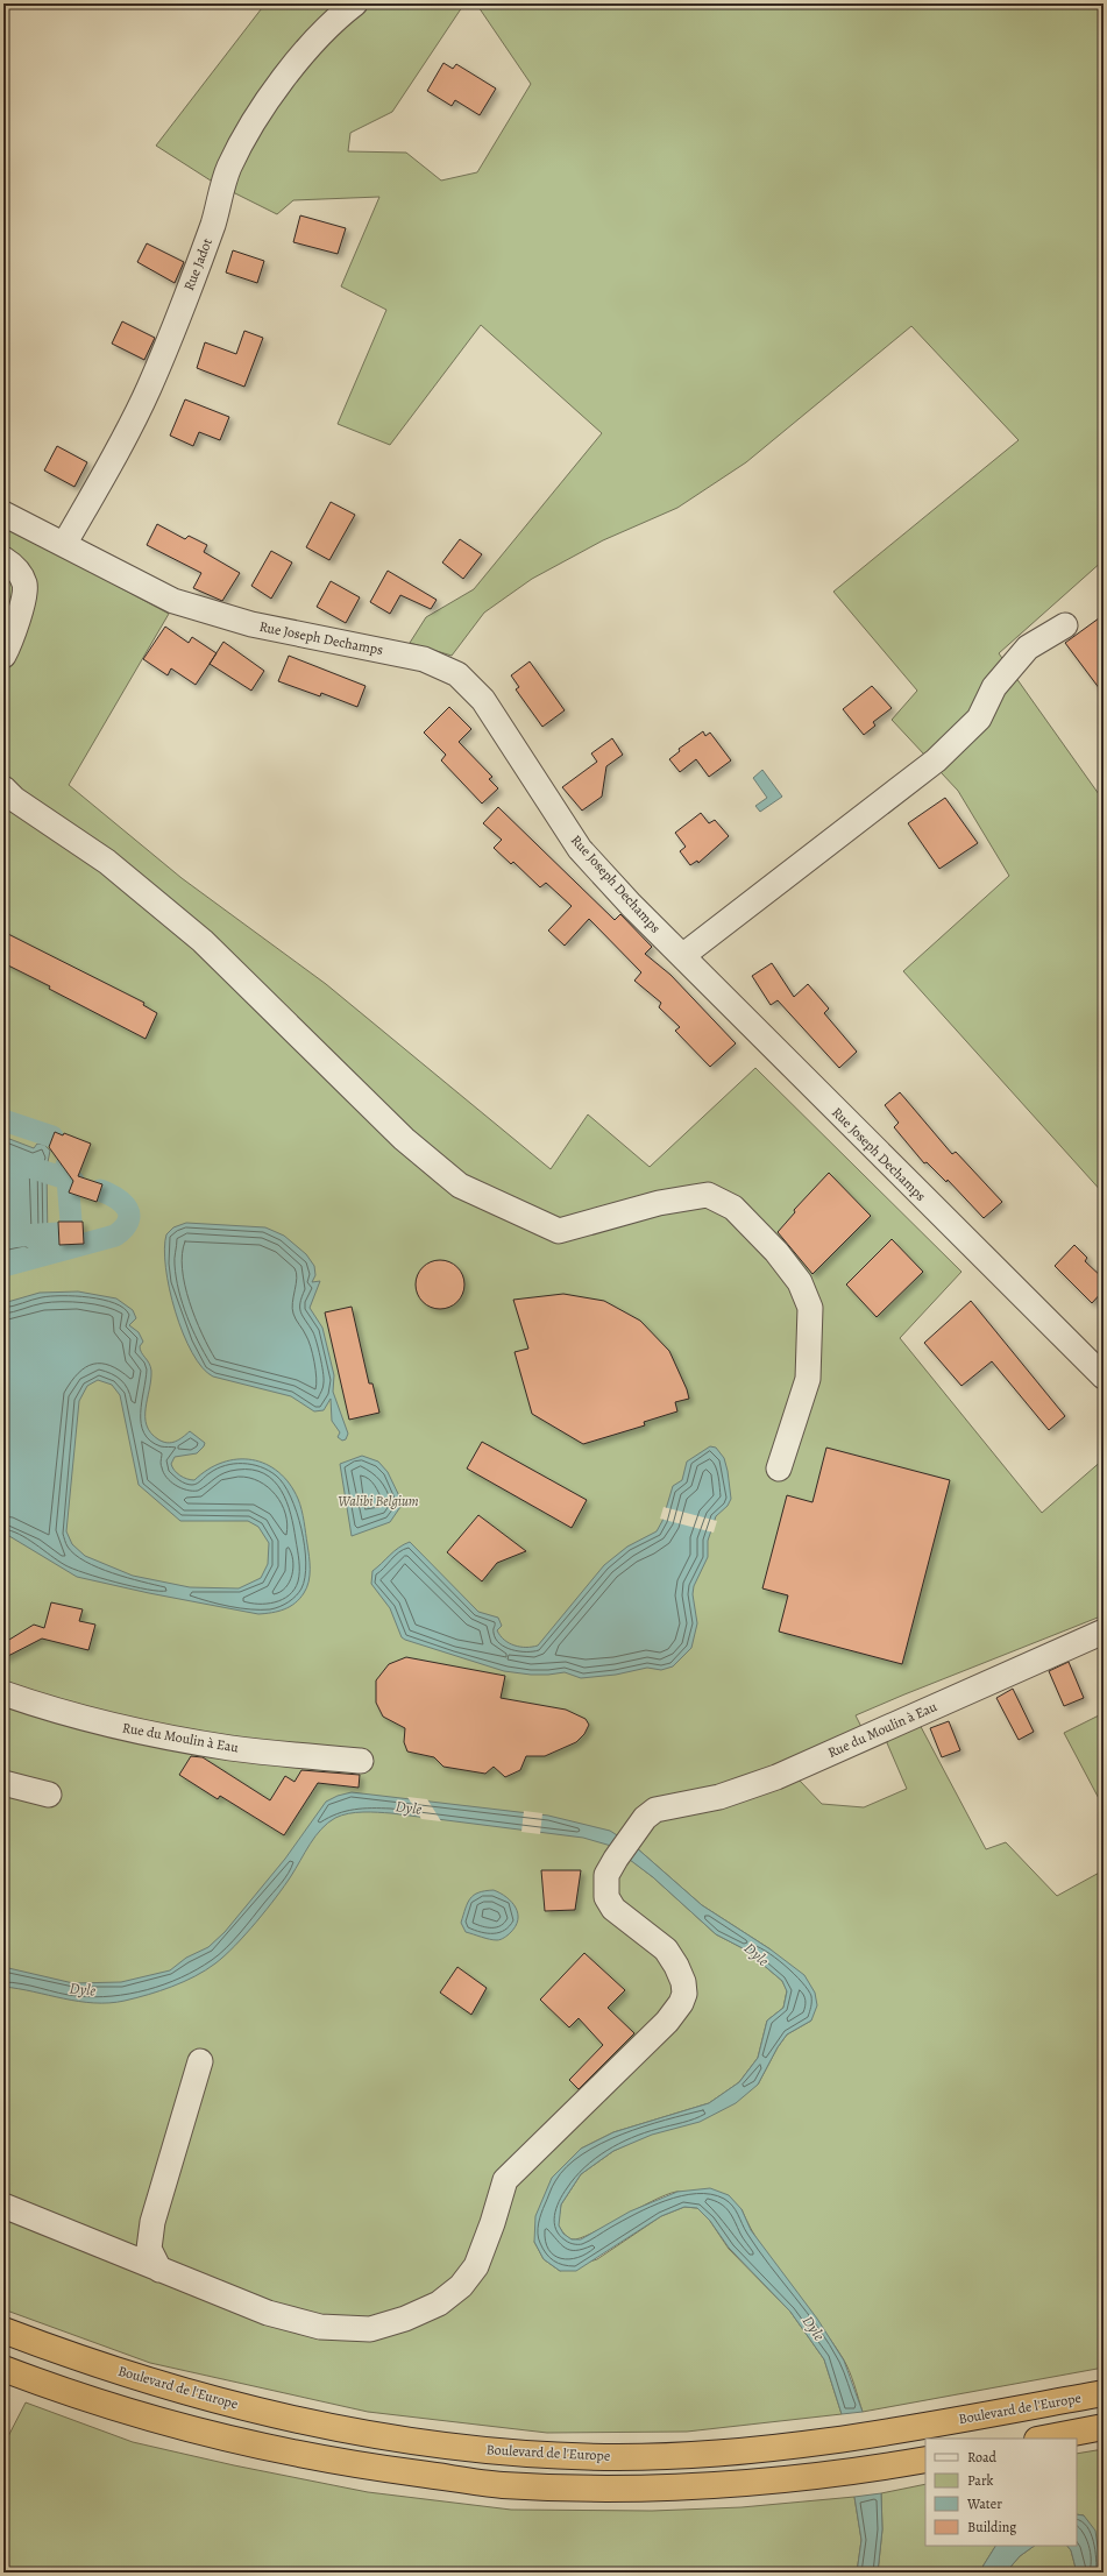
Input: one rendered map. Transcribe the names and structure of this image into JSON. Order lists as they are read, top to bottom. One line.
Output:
{"streets":{"highway":["Boulevard de l'Europe"],"street":["Rue Jadot","Rue Joseph Dechamps","Rue du Moulin à Eau"]},"crossings":[["Rue Jadot","Rue Joseph Dechamps"]],"water":["Dyle"],"parks":["Walibi Belgium"],"legend":["Road","Park","Water","Building"]}
